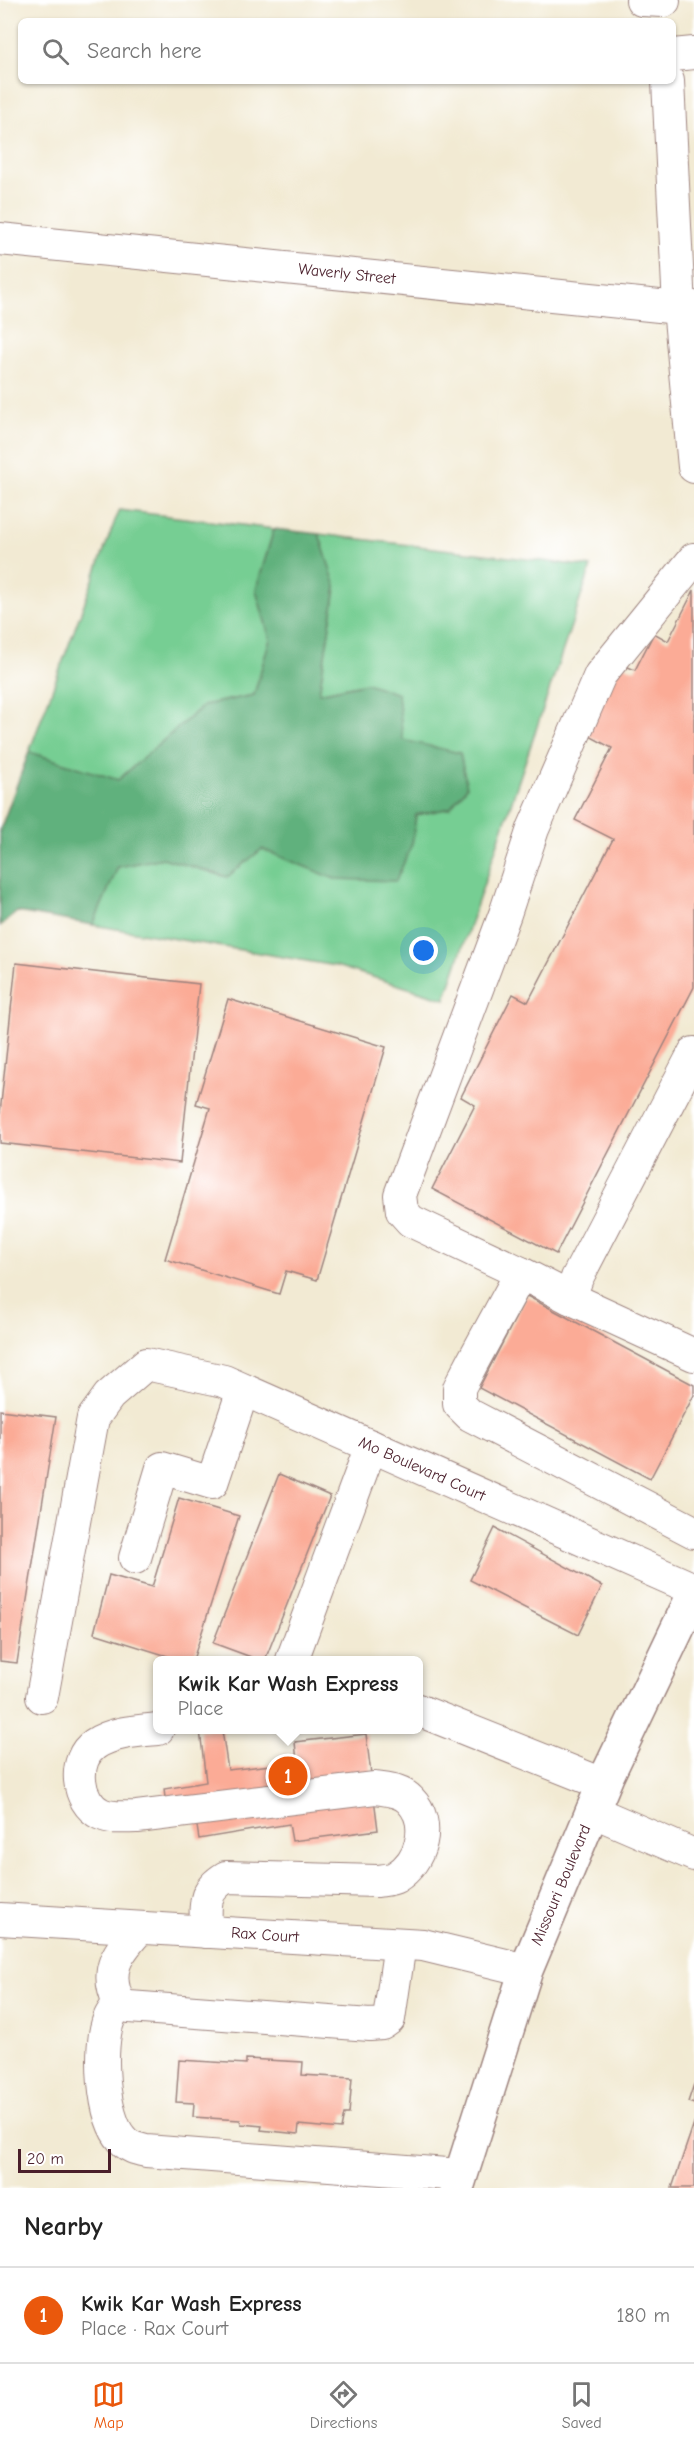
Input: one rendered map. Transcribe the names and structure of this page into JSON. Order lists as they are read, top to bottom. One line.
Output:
{"streets":{"main road":["Missouri Boulevard"],"street":["Waverly Street","Mo Boulevard Court","Rax Court"]},"crossings":[["Missouri Boulevard","Rax Court"]],"scale_bar":"20 m","page":{"search":"Search here","popup":["Kwik Kar Wash Express","Place"],"pins":"1","scale":"20 m","heading":"Nearby","list":[{"mark":"1","name":"Kwik Kar Wash Express","note":"Place · Rax Court","value":"180 m"}],"nav":["Map","Directions","Saved"]}}
